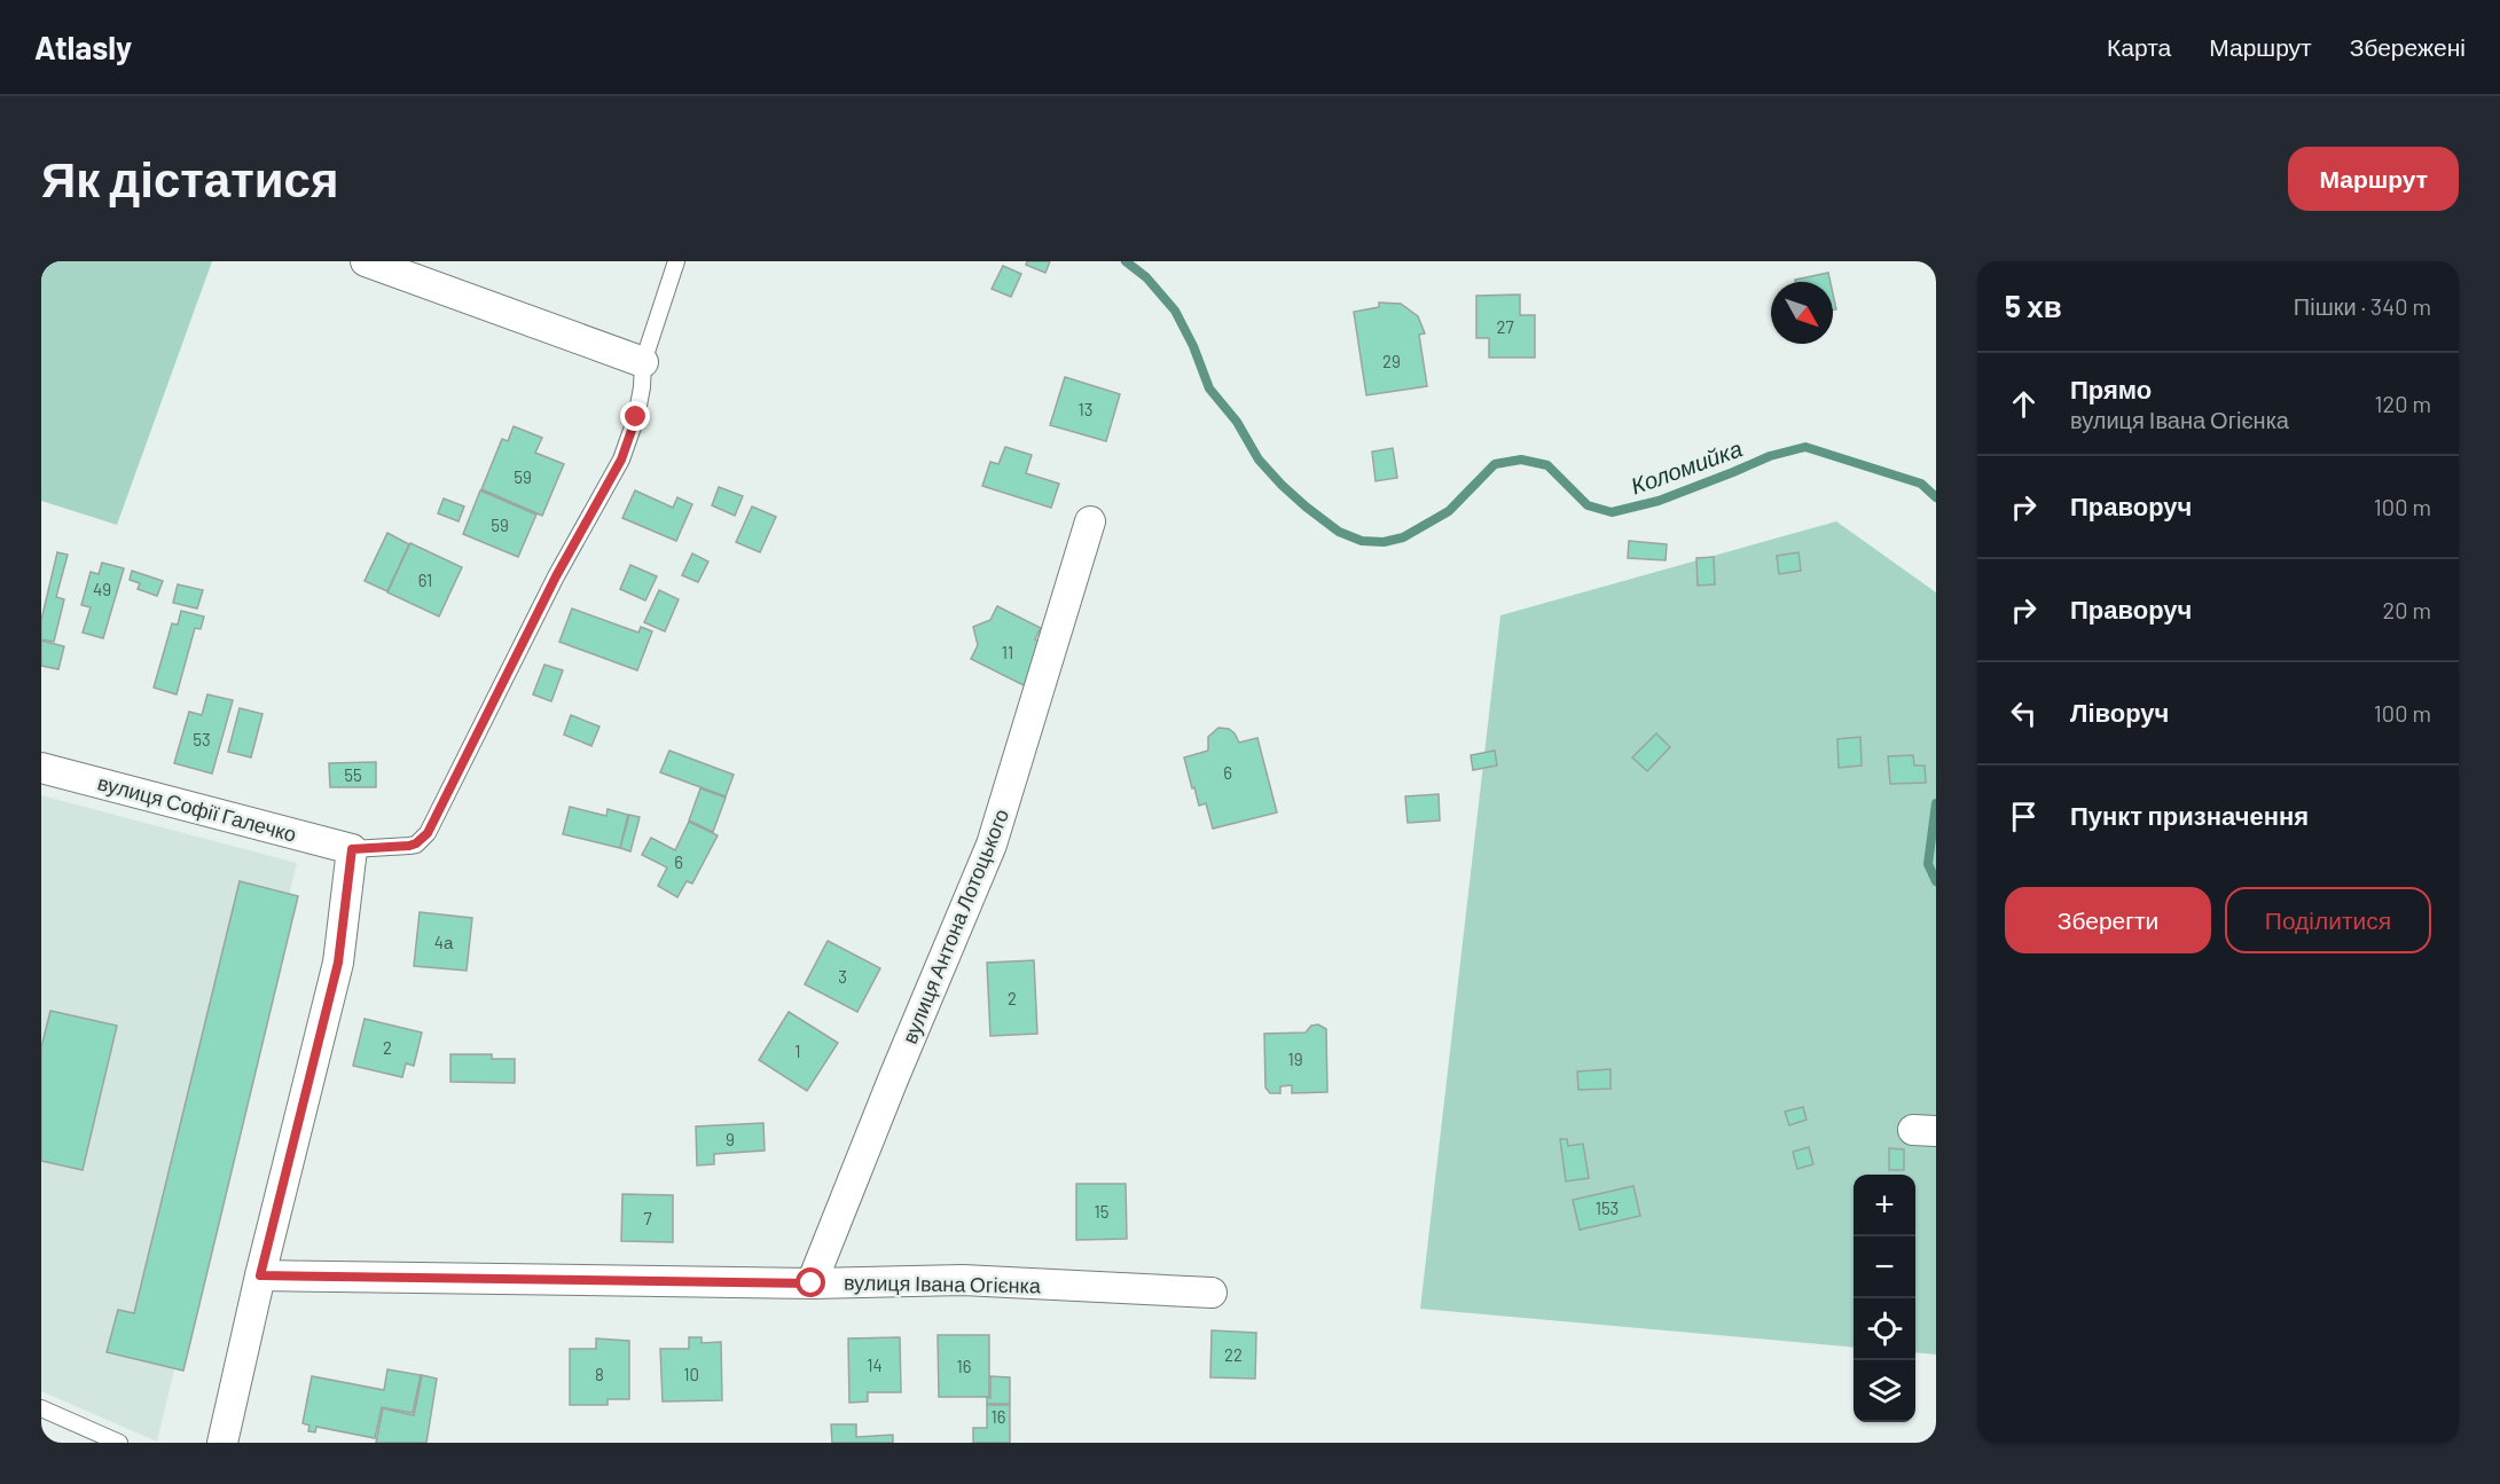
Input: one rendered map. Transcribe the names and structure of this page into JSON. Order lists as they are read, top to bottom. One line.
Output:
{"streets":{"street":["вулиця Софії Галечко","вулиця Антона Лотоцького","вулиця Івана Огієнка"]},"crossings":[["вулиця Антона Лотоцького","вулиця Івана Огієнка"]],"water":["Коломийка"],"house_numbers":["27","29","13","59","59","61","49","11","53","6","55","6","4а","3","2","2","1","19","9","153","15","7","22","14","16","8","10","16"],"north":"bottom right","page":{"header":"Atlasly","nav":["Карта","Маршрут","Збережені"],"buttons":["Маршрут",["Зберегти","Поділитися"]],"title":"Як дістатися","heading":["5 хв","Пішки · 340 m"],"list":[["Прямо","вулиця Івана Огієнка","120 m"],["Праворуч","100 m"],["Праворуч","20 m"],["Ліворуч","100 m"],"Пункт призначення"],"map_buttons":["+","−"]}}
